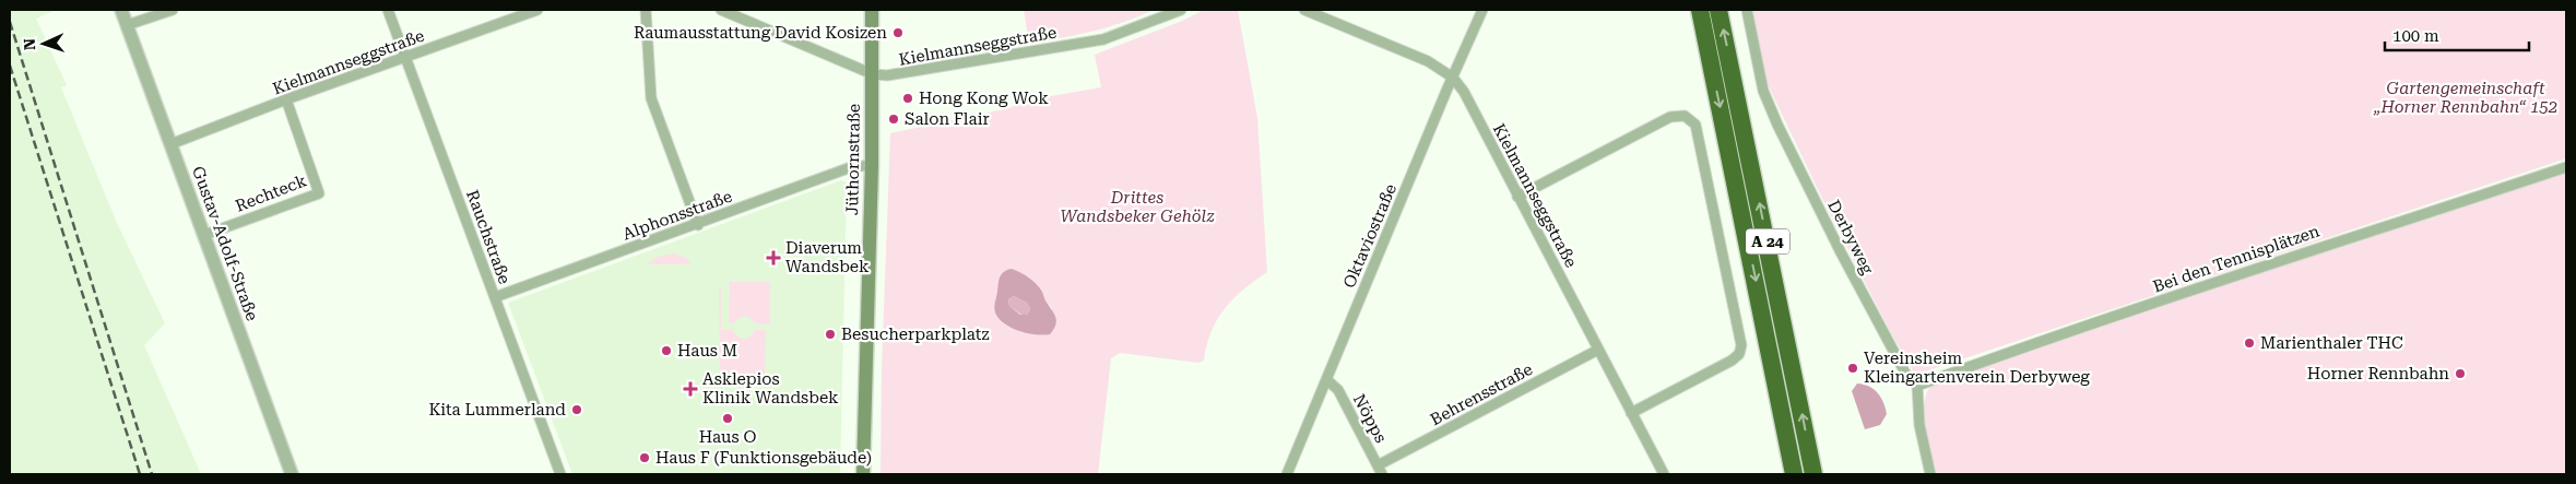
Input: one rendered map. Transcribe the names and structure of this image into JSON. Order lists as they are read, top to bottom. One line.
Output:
{"streets":{"highway":["A 24"],"main road":["Jüthornstraße"],"street":["Kielmannseggstraße","Rechteck","Alphonsstraße","Oktaviostraße","Rauchstraße","Derbyweg","Gustav-Adolf-Straße","Bei den Tennisplätzen","Behrensstraße","Nöpps"]},"crossings":[["Kielmannseggstraße","Jüthornstraße"],["Kielmannseggstraße","Rechteck"],["Kielmannseggstraße","Oktaviostraße"],["Kielmannseggstraße","Rauchstraße"],["Kielmannseggstraße","Gustav-Adolf-Straße"],["Kielmannseggstraße","Behrensstraße"],["Jüthornstraße","Alphonsstraße"],["Rechteck","Gustav-Adolf-Straße"],["Alphonsstraße","Rauchstraße"],["Oktaviostraße","Nöpps"],["Derbyweg","Bei den Tennisplätzen"],["Behrensstraße","Nöpps"]],"parks":["Gartengemeinschaft „Horner Rennbahn“ 152","Drittes Wandsbeker Gehölz"],"places":{"other":["Raumausstattung David Kosizen","Hong Kong Wok","Salon Flair","Besucherparkplatz","Marienthaler THC","Haus M","Vereinsheim Kleingartenverein Derbyweg","Horner Rennbahn","Kita Lummerland","Haus O","Haus F (Funktionsgebäude)"],"health":["Diaverum Wandsbek","Asklepios Klinik Wandsbek"]},"scale_bar":"100 m","north":"left"}
